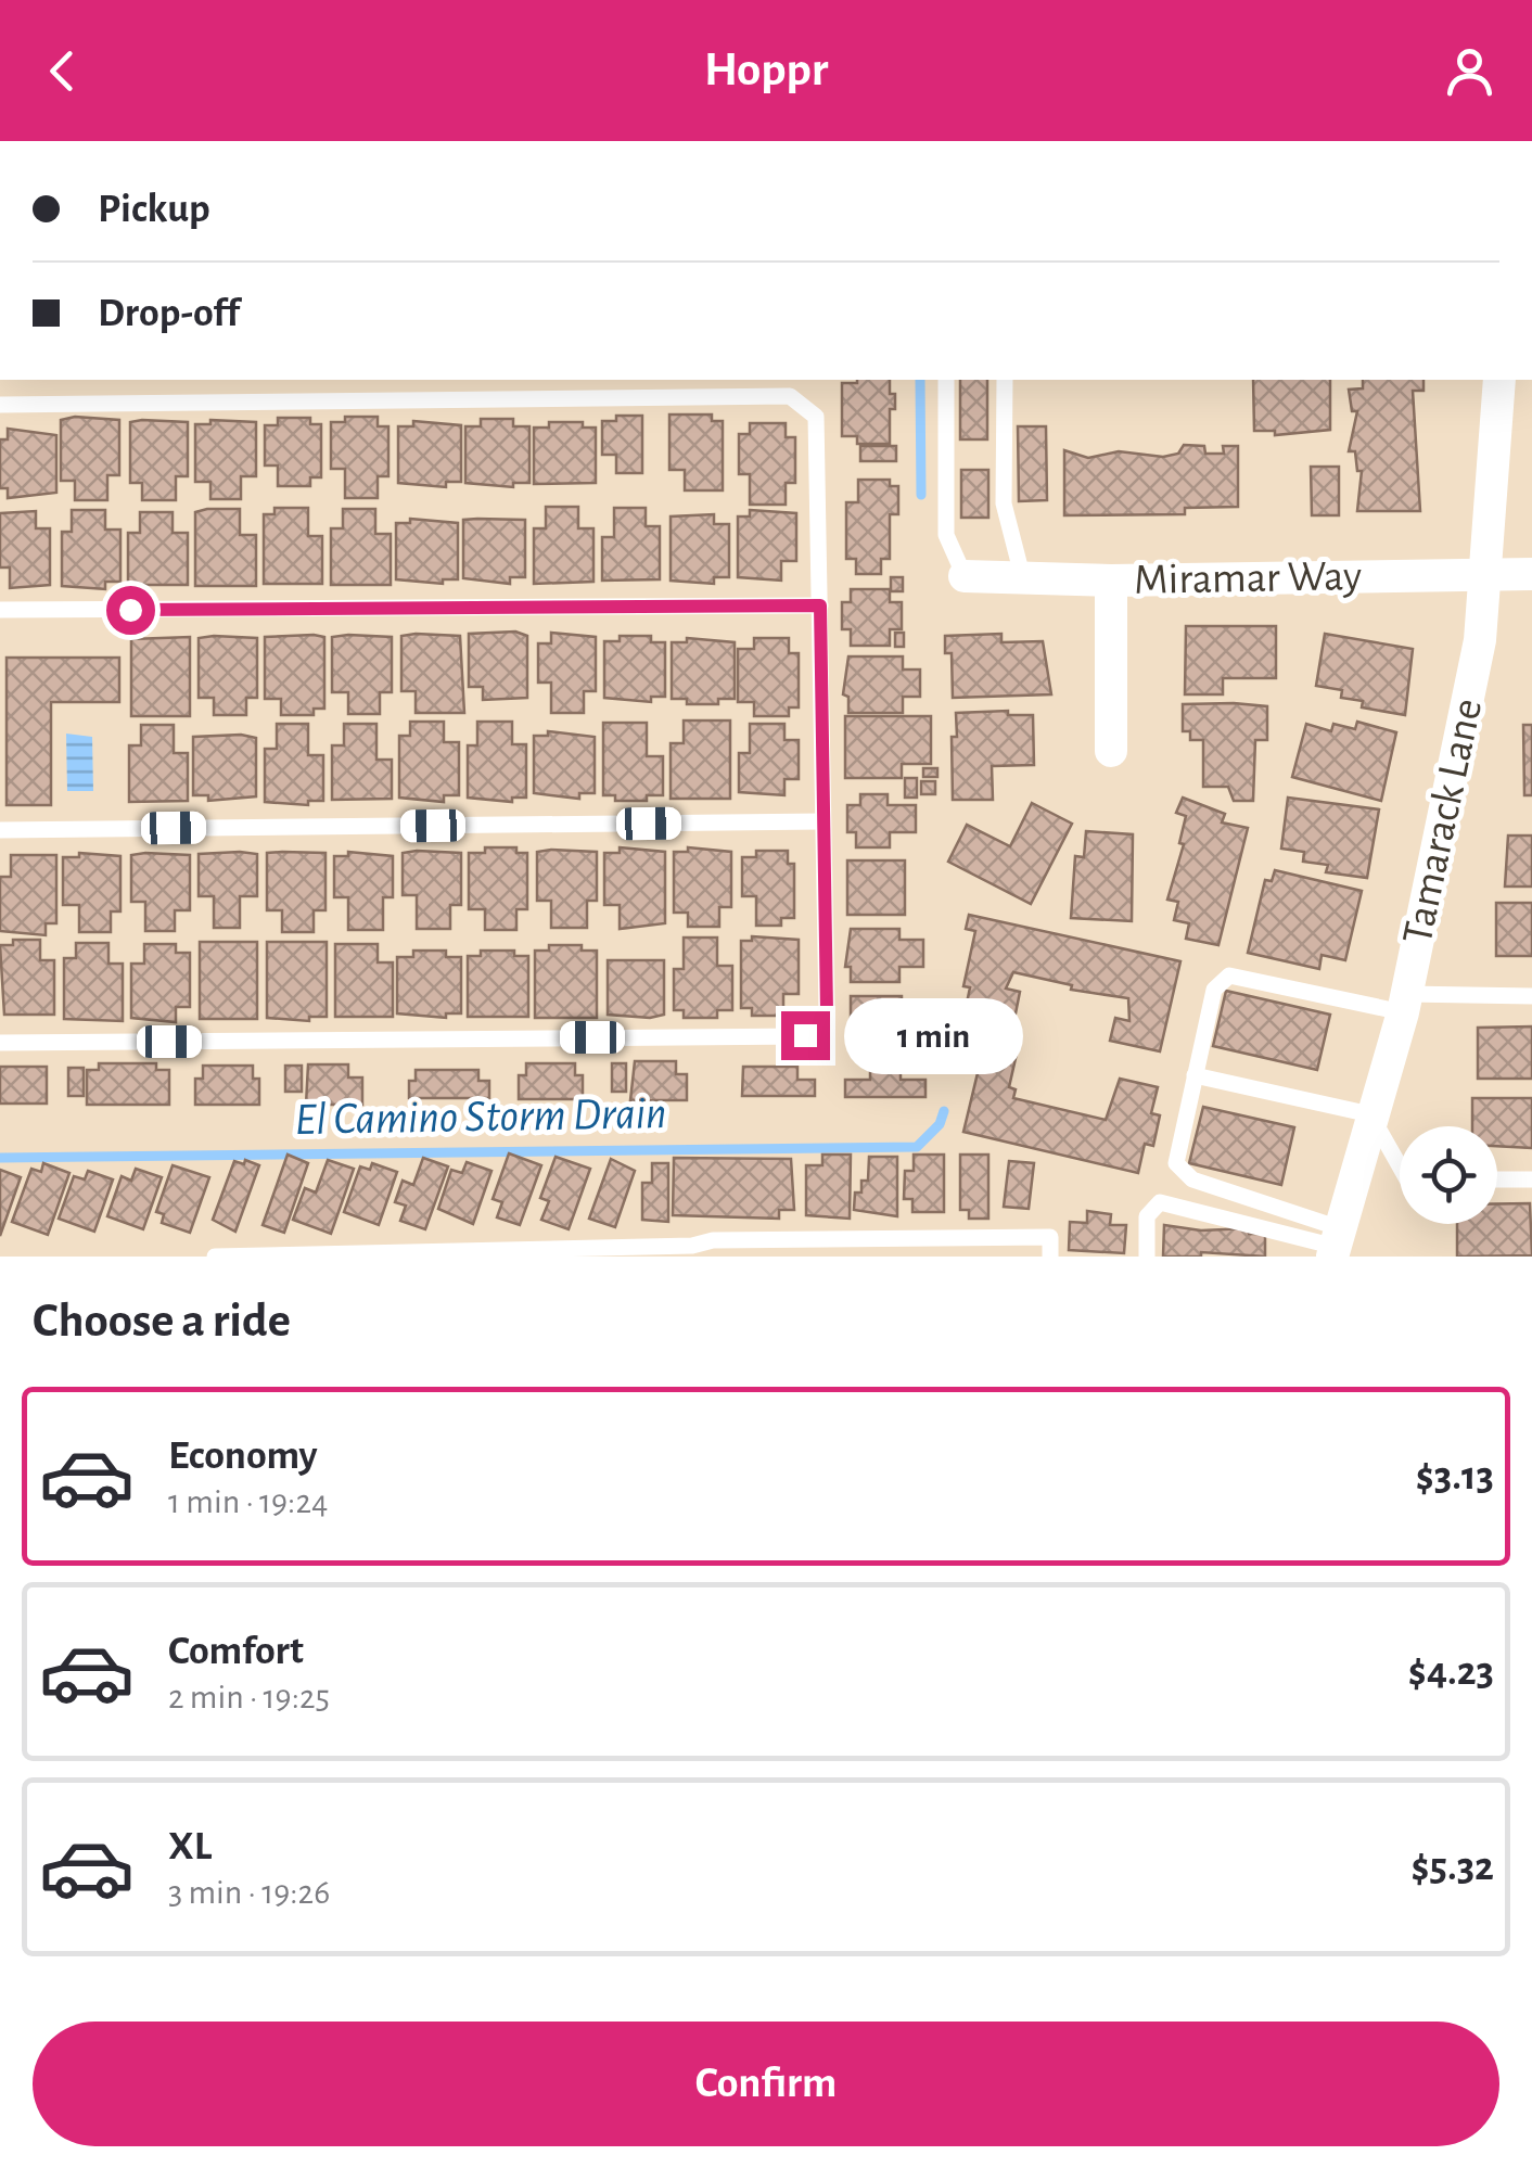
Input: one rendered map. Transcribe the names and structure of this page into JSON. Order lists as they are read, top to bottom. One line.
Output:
{"streets":{"street":["Miramar Way","Tamarack Lane"]},"crossings":[["Miramar Way","Tamarack Lane"]],"water":["El Camino Storm Drain"],"page":{"header":"Hoppr","banner":["Pickup","Drop-off"],"bubble":"1 min","heading":"Choose a ride","list":[{"name":"Economy","note":"1 min · 19:24","value":"$3.13"},{"name":"Comfort","note":"2 min · 19:25","value":"$4.23"},{"name":"XL","note":"3 min · 19:26","value":"$5.32"}],"buttons":"Confirm"}}
